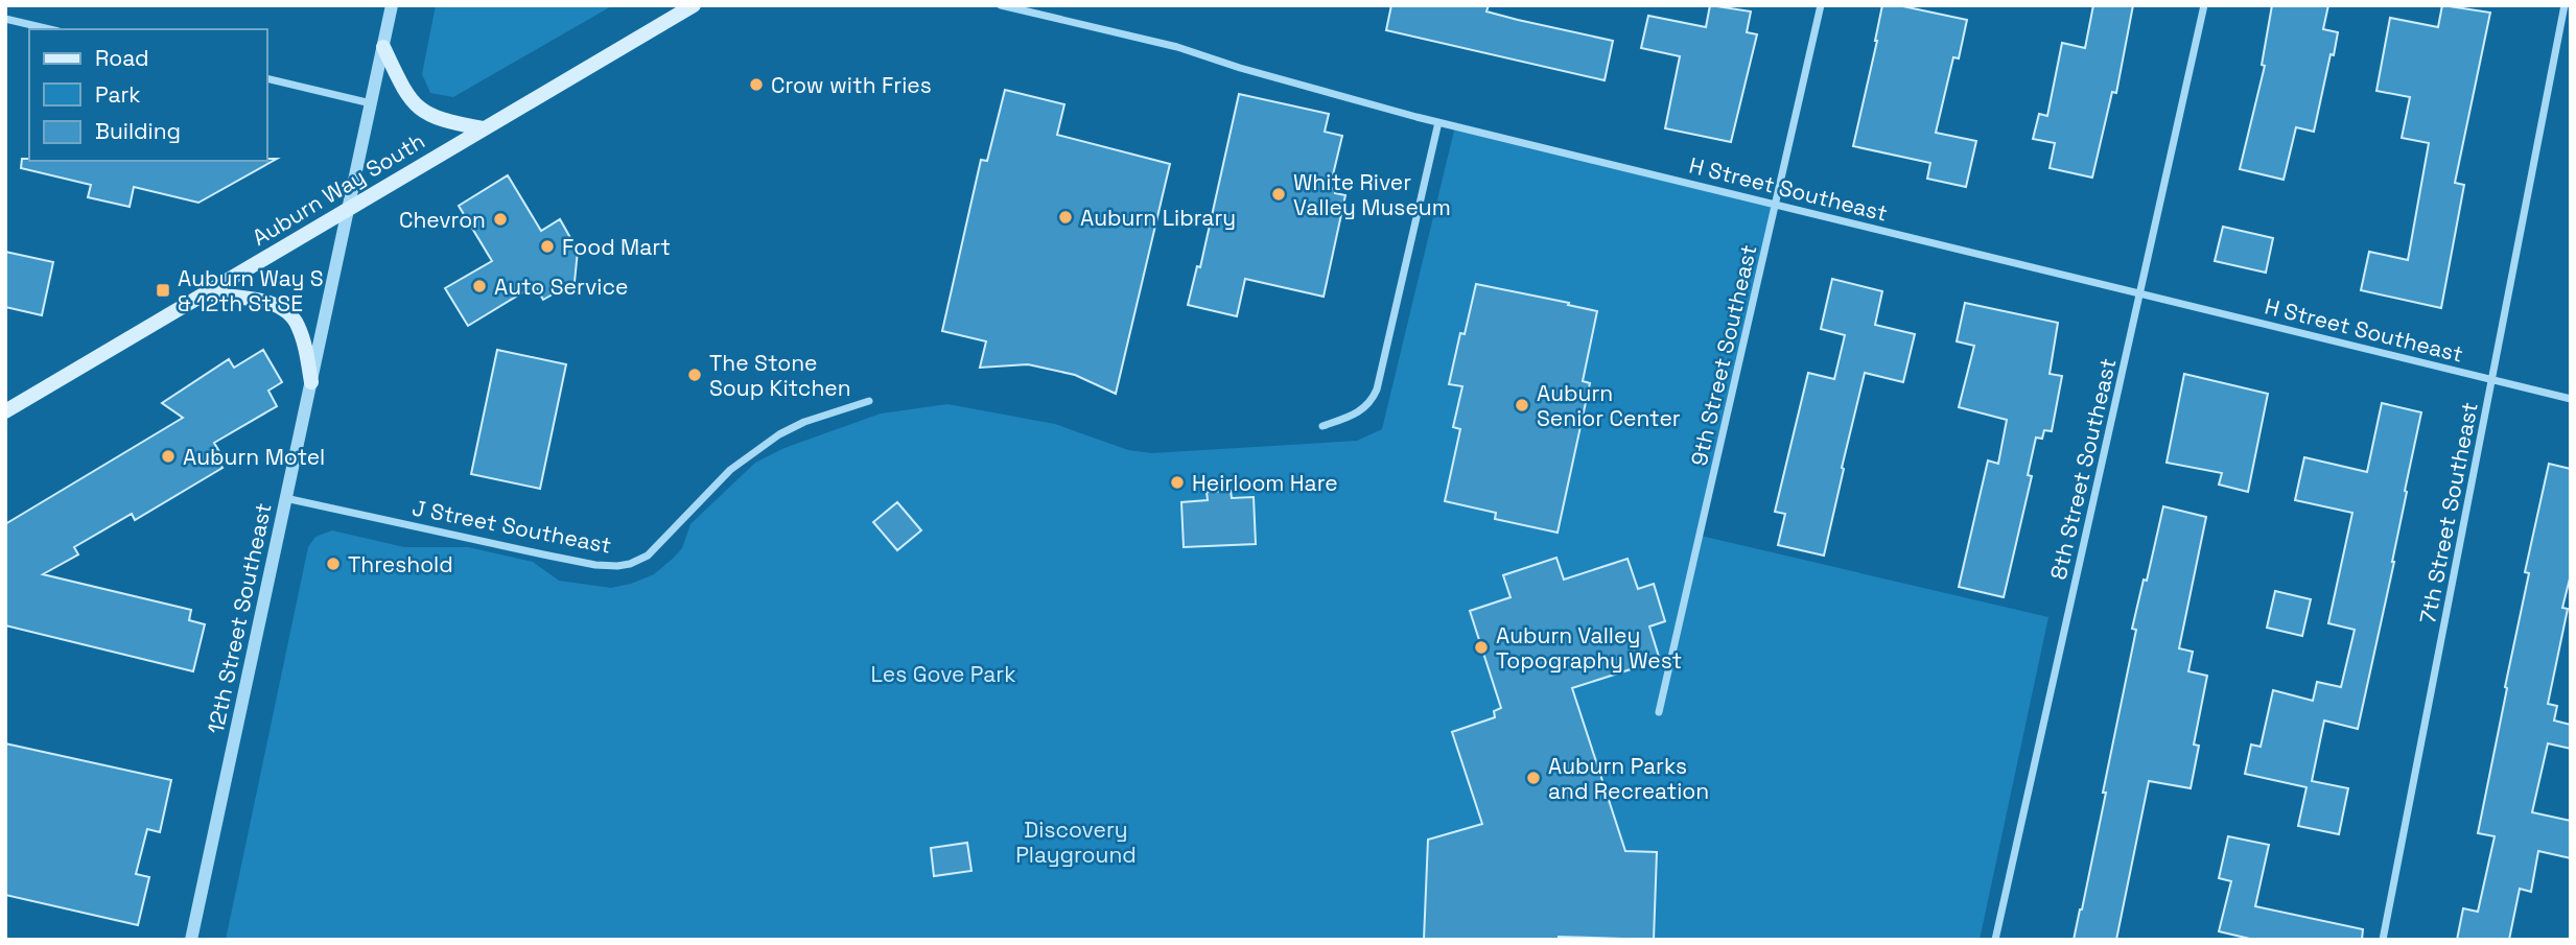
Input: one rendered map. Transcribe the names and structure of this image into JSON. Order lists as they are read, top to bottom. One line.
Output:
{"streets":{"main road":["Auburn Way South"],"street":["H Street Southeast","9th Street Southeast","8th Street Southeast","7th Street Southeast","J Street Southeast","12th Street Southeast"]},"crossings":[["Auburn Way South","12th Street Southeast"],["H Street Southeast","9th Street Southeast"],["H Street Southeast","8th Street Southeast"],["H Street Southeast","7th Street Southeast"],["J Street Southeast","12th Street Southeast"]],"parks":["Les Gove Park","Discovery Playground"],"places":{"other":["Crow with Fries","White River Valley Museum","Auburn Library","Chevron","Food Mart","Auto Service","The Stone Soup Kitchen","Auburn Senior Center","Auburn Motel","Heirloom Hare","Threshold","Auburn Valley Topography West","Auburn Parks and Recreation"],"transit":["Auburn Way S & 12th St SE"]},"legend":["Road","Park","Building"]}
